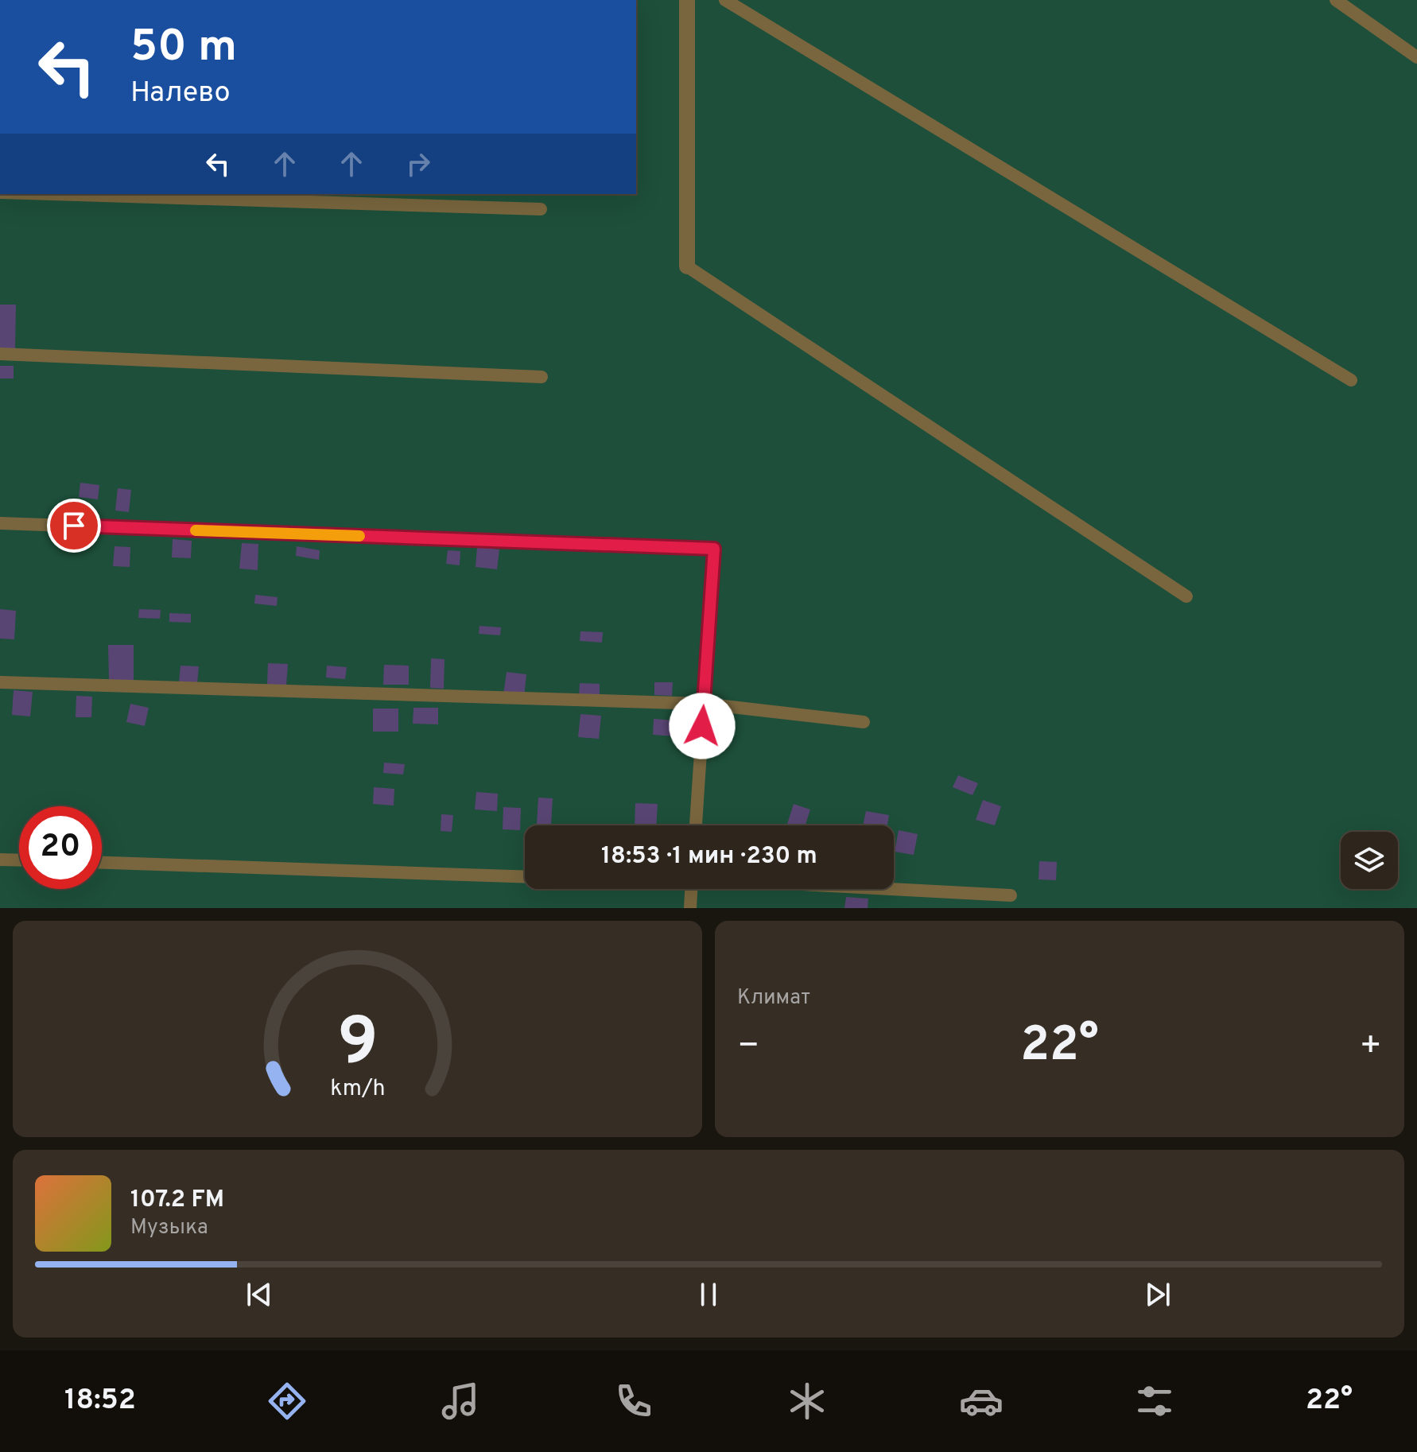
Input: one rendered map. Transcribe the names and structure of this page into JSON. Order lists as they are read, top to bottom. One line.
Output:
{"page":{"turn":["50 m","Налево"],"limit":"20","trip":"18:53 · 1 мин · 230 m","tile":"Климат","heat":["−","22°","+"],"song":["107.2 FM","Музыка"],"tabs":["18:52","22°"],"gauge":["9","km/h"]}}
